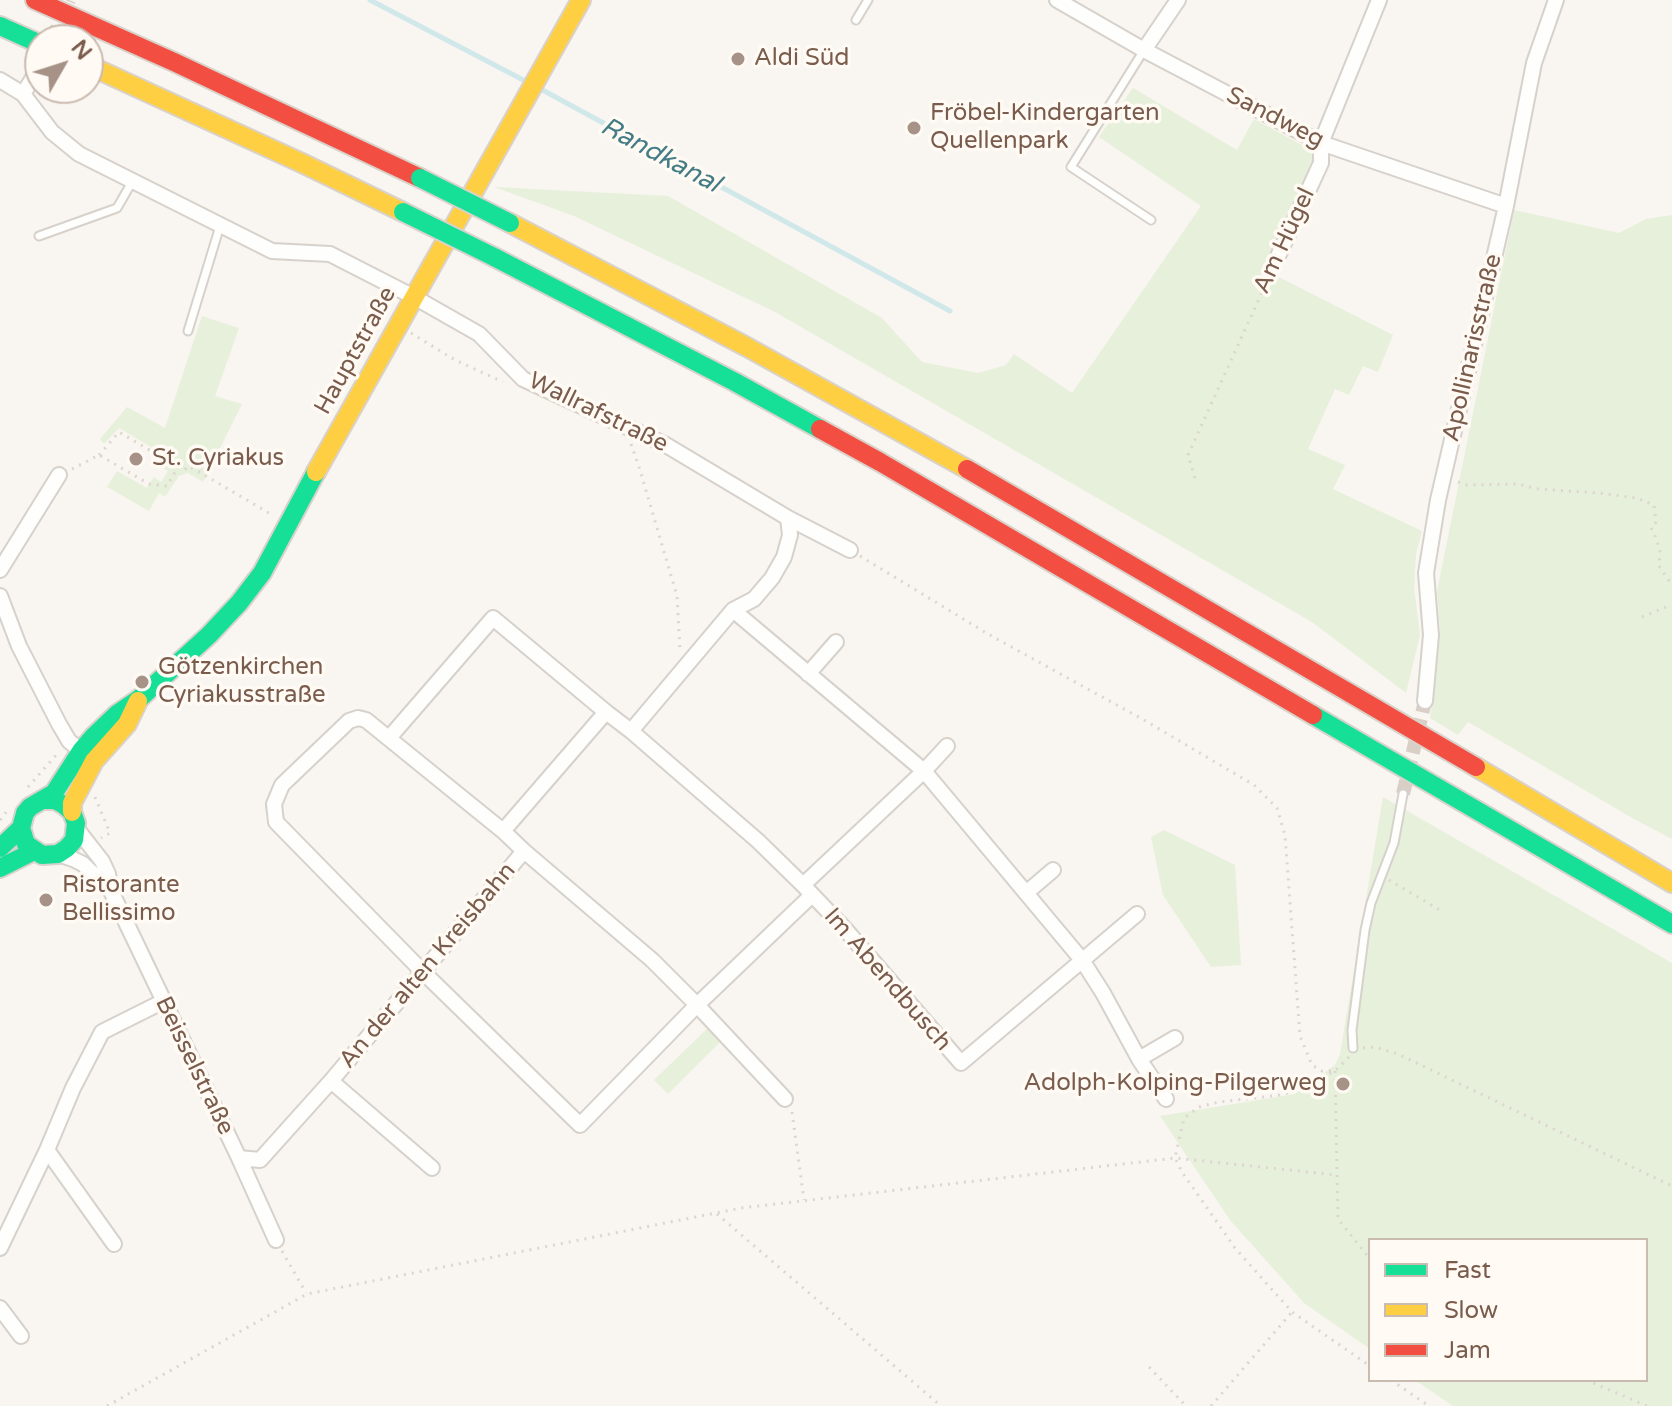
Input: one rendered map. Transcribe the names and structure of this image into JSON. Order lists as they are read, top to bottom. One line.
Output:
{"streets":{"main road":["Hauptstraße"],"street":["Sandweg","Am Hügel","Apollinarisstraße","Wallrafstraße","An der alten Kreisbahn","Im Abendbusch","Beisselstraße"]},"crossings":[["Sandweg","Am Hügel"],["Sandweg","Apollinarisstraße"],["Hauptstraße","Wallrafstraße"],["Hauptstraße","Beisselstraße"],["An der alten Kreisbahn","Beisselstraße"]],"water":["Randkanal"],"places":["Aldi Süd","Fröbel-Kindergarten Quellenpark","St. Cyriakus","Götzenkirchen Cyriakusstraße","Ristorante Bellissimo","Adolph-Kolping-Pilgerweg"],"legend":["Fast","Slow","Jam"],"north":"top right"}
